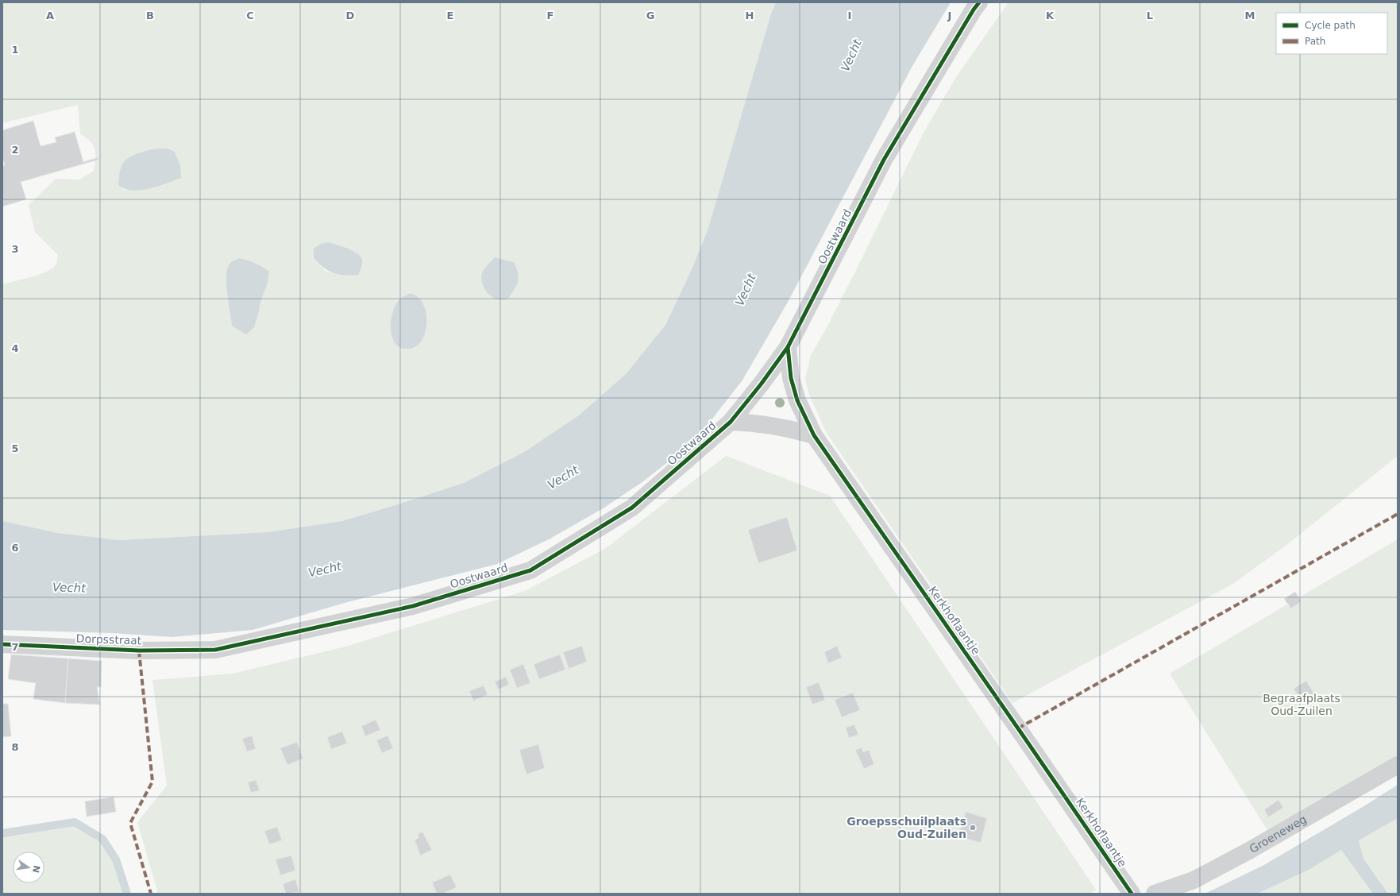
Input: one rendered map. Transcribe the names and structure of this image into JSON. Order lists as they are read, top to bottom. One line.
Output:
{"streets":{"street":["Oostwaard","Kerkhoflaantje","Dorpsstraat","Groeneweg"]},"crossings":[["Oostwaard","Kerkhoflaantje"],["Oostwaard","Dorpsstraat"]],"water":["Vecht"],"parks":["Begraafplaats Oud-Zuilen"],"places":["Groepsschuilplaats Oud-Zuilen"],"legend":["Cycle path","Path"],"north":"right","grid":{"columns":["A","B","C","D","E","F","G","H","I","J","K","L","M"],"rows":["1","2","3","4","5","6","7","8"]}}
